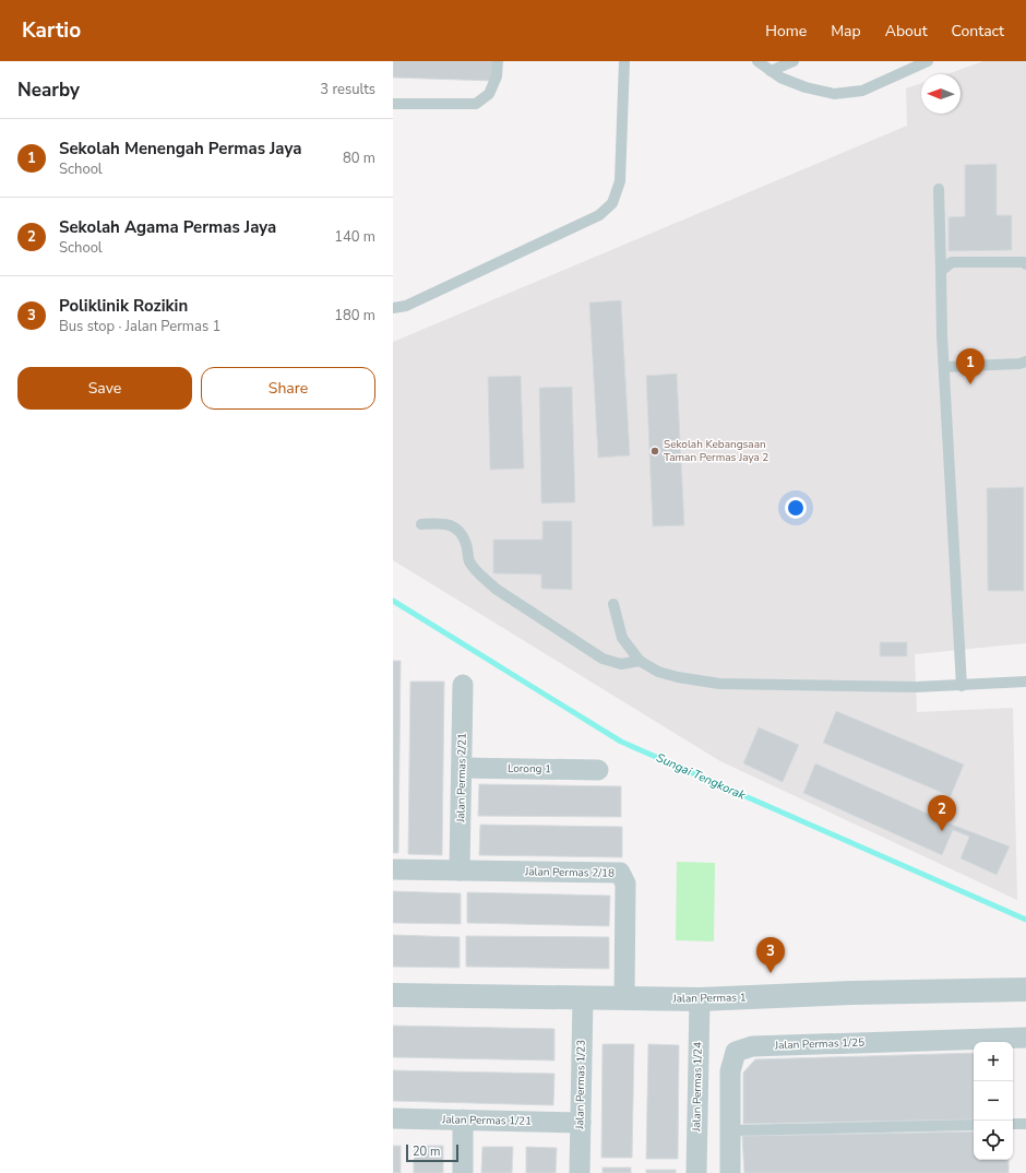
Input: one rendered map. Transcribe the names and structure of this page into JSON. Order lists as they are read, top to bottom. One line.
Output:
{"streets":{"street":["Lorong 1","Jalan Permas 2/21","Jalan Permas 2/18","Jalan Permas 1","Jalan Permas 1/25","Jalan Permas 1/23","Jalan Permas 1/24","Jalan Permas 1/21"]},"crossings":[["Lorong 1","Jalan Permas 2/21"],["Jalan Permas 2/21","Jalan Permas 2/18"],["Jalan Permas 2/18","Jalan Permas 1"],["Jalan Permas 1","Jalan Permas 1/23"],["Jalan Permas 1","Jalan Permas 1/24"],["Jalan Permas 1/23","Jalan Permas 1/21"]],"water":["Sungai Tengkorak"],"places":["Sekolah Kebangsaan Taman Permas Jaya 2"],"scale_bar":"20 m","north":"left","page":{"header":"Kartio","nav":["Home","Map","About","Contact"],"heading":["Nearby","3 results"],"list":[{"mark":"1","name":"Sekolah Menengah Permas Jaya","note":"School","value":"80 m"},{"mark":"2","name":"Sekolah Agama Permas Jaya","note":"School","value":"140 m"},{"mark":"3","name":"Poliklinik Rozikin","note":"Bus stop · Jalan Permas 1","value":"180 m"}],"pins":["1","2","3"],"buttons":["Save","Share"],"map_buttons":["+","−"],"scale":"20 m"}}
